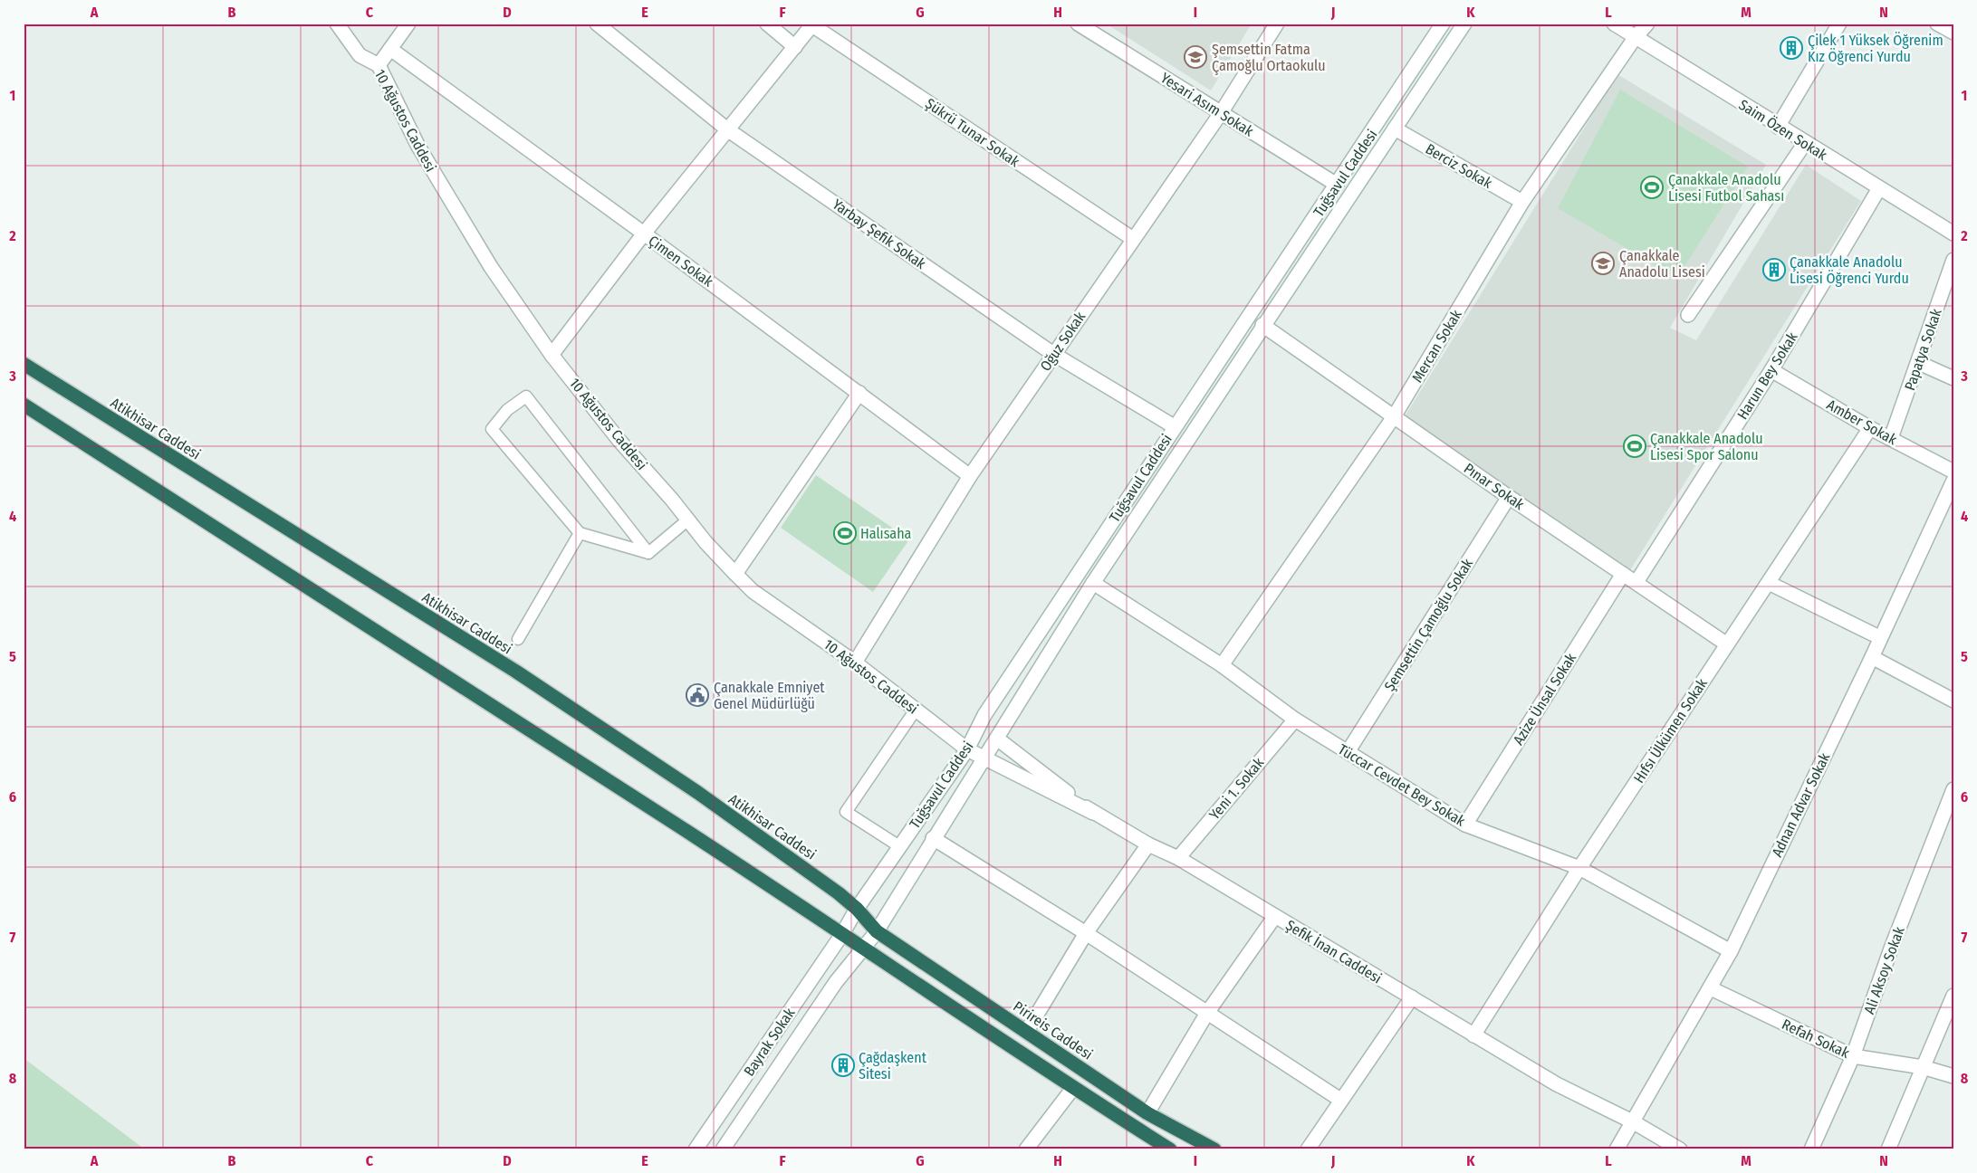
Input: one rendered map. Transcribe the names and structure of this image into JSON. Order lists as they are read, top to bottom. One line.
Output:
{"streets":{"highway":["Atikhisar Caddesi","Pirireis Caddesi"],"street":["Yesari Asım Sokak","10 Ağustos Caddesi","Saim Özen Sokak","Şükrü Tunar Sokak","Berciz Sokak","Tuğsavul Caddesi","Yarbay Şefik Sokak","Çimen Sokak","Oğuz Sokak","Mercan Sokak","Papatya Sokak","Harun Bey Sokak","Amber Sokak","Pınar Sokak","Şemsettin Çamoğlu Sokak","Azize Ünsal Sokak","Hıfsı Ülkümen Sokak","Tüccar Cevdet Bey Sokak","Yeni 1. Sokak","Adnan Advar Sokak","Şefik İnan Caddesi","Ali Aksoy Sokak","Refah Sokak","Bayrak Sokak"]},"crossings":[["Yesari Asım Sokak","Tuğsavul Caddesi"],["Yesari Asım Sokak","Oğuz Sokak"],["10 Ağustos Caddesi","Tuğsavul Caddesi"],["10 Ağustos Caddesi","Oğuz Sokak"],["10 Ağustos Caddesi","Şefik İnan Caddesi"],["10 Ağustos Caddesi","Bayrak Sokak"],["Saim Özen Sokak","Mercan Sokak"],["Saim Özen Sokak","Harun Bey Sokak"],["Şükrü Tunar Sokak","Oğuz Sokak"],["Berciz Sokak","Mercan Sokak"],["Berciz Sokak","Bayrak Sokak"],["Tuğsavul Caddesi","Yarbay Şefik Sokak"],["Tuğsavul Caddesi","Atikhisar Caddesi"],["Tuğsavul Caddesi","Bayrak Sokak"],["Yarbay Şefik Sokak","Oğuz Sokak"],["Çimen Sokak","Oğuz Sokak"],["Mercan Sokak","Pınar Sokak"],["Mercan Sokak","Tüccar Cevdet Bey Sokak"],["Papatya Sokak","Amber Sokak"],["Harun Bey Sokak","Amber Sokak"],["Harun Bey Sokak","Pınar Sokak"],["Amber Sokak","Hıfsı Ülkümen Sokak"],["Atikhisar Caddesi","Pirireis Caddesi"],["Atikhisar Caddesi","Bayrak Sokak"],["Pınar Sokak","Şemsettin Çamoğlu Sokak"],["Pınar Sokak","Azize Ünsal Sokak"],["Pınar Sokak","Hıfsı Ülkümen Sokak"],["Pınar Sokak","Bayrak Sokak"],["Şemsettin Çamoğlu Sokak","Tüccar Cevdet Bey Sokak"],["Azize Ünsal Sokak","Tüccar Cevdet Bey Sokak"],["Hıfsı Ülkümen Sokak","Tüccar Cevdet Bey Sokak"],["Hıfsı Ülkümen Sokak","Şefik İnan Caddesi"],["Tüccar Cevdet Bey Sokak","Yeni 1. Sokak"],["Tüccar Cevdet Bey Sokak","Adnan Advar Sokak"],["Tüccar Cevdet Bey Sokak","Bayrak Sokak"],["Yeni 1. Sokak","Şefik İnan Caddesi"],["Adnan Advar Sokak","Şefik İnan Caddesi"],["Adnan Advar Sokak","Refah Sokak"],["Şefik İnan Caddesi","Bayrak Sokak"],["Ali Aksoy Sokak","Refah Sokak"],["Pirireis Caddesi","Bayrak Sokak"]],"places":{"building":["Çilek 1 Yüksek Öğrenim Kız Öğrenci Yurdu","Çanakkale Anadolu Lisesi Öğrenci Yurdu","Çağdaşkent Sitesi"],"school or university":["Şemsettin Fatma Çamoğlu Ortaokulu","Çanakkale Anadolu Lisesi"],"sports":["Çanakkale Anadolu Lisesi Futbol Sahası","Çanakkale Anadolu Lisesi Spor Salonu","Halısaha"],"public building":["Çanakkale Emniyet Genel Müdürlüğü"]},"grid":{"columns":["A","B","C","D","E","F","G","H","I","J","K","L","M","N"],"rows":["1","2","3","4","5","6","7","8"]}}
